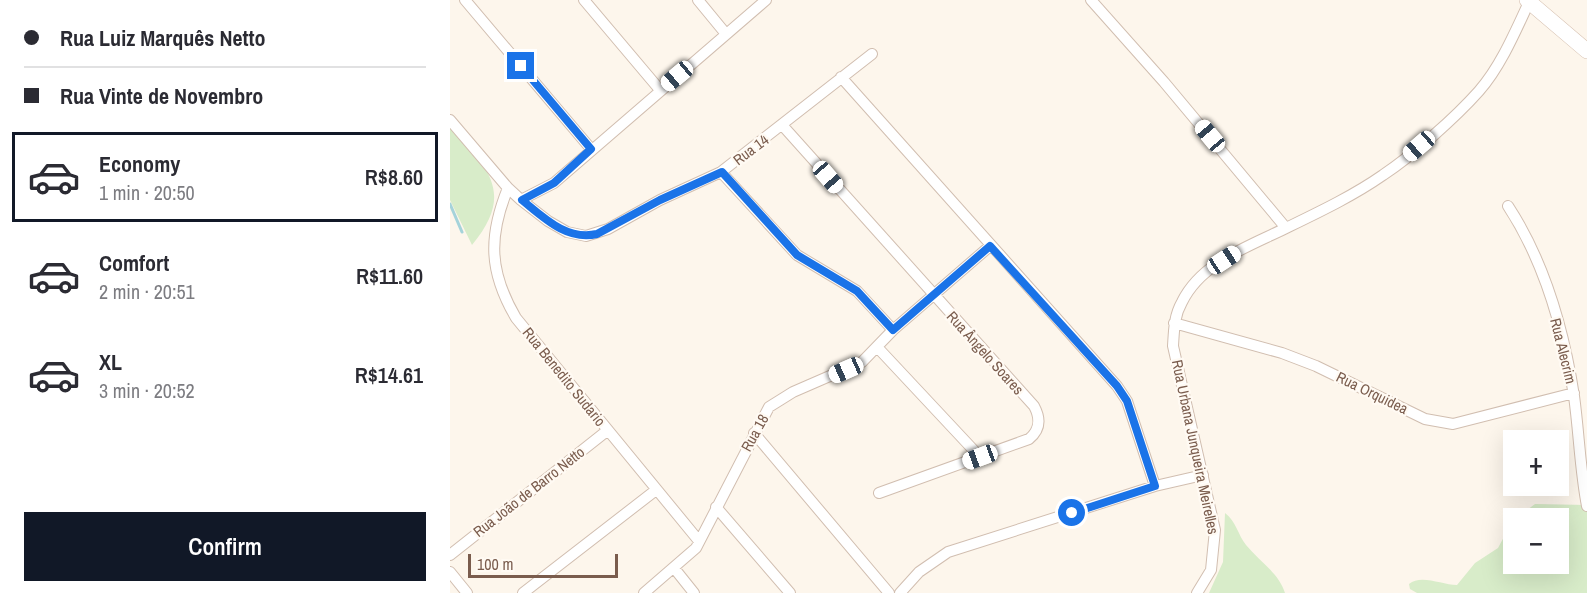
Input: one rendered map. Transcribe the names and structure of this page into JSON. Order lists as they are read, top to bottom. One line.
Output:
{"streets":{"street":["Rua 14","Rua Alecrim","Rua Ângelo Soares","Rua Benedito Sudario","Rua Orquidea","Rua 18","Rua Urbana Junqueira Meirelles","Rua João de Barro Netto"]},"crossings":[["Rua 14","Rua Ângelo Soares"],["Rua 14","Rua Benedito Sudario"],["Rua Alecrim","Rua Orquidea"],["Rua Ângelo Soares","Rua 18"],["Rua Benedito Sudario","Rua 18"],["Rua Benedito Sudario","Rua João de Barro Netto"],["Rua Orquidea","Rua Urbana Junqueira Meirelles"]],"scale_bar":"100 m","page":{"banner":["Rua Luiz Marquês Netto","Rua Vinte de Novembro"],"list":[{"name":"Economy","note":"1 min · 20:50","value":"R$8.60"},{"name":"Comfort","note":"2 min · 20:51","value":"R$11.60"},{"name":"XL","note":"3 min · 20:52","value":"R$14.61"}],"map_buttons":["+","−"],"buttons":"Confirm","scale":"100 m"}}
